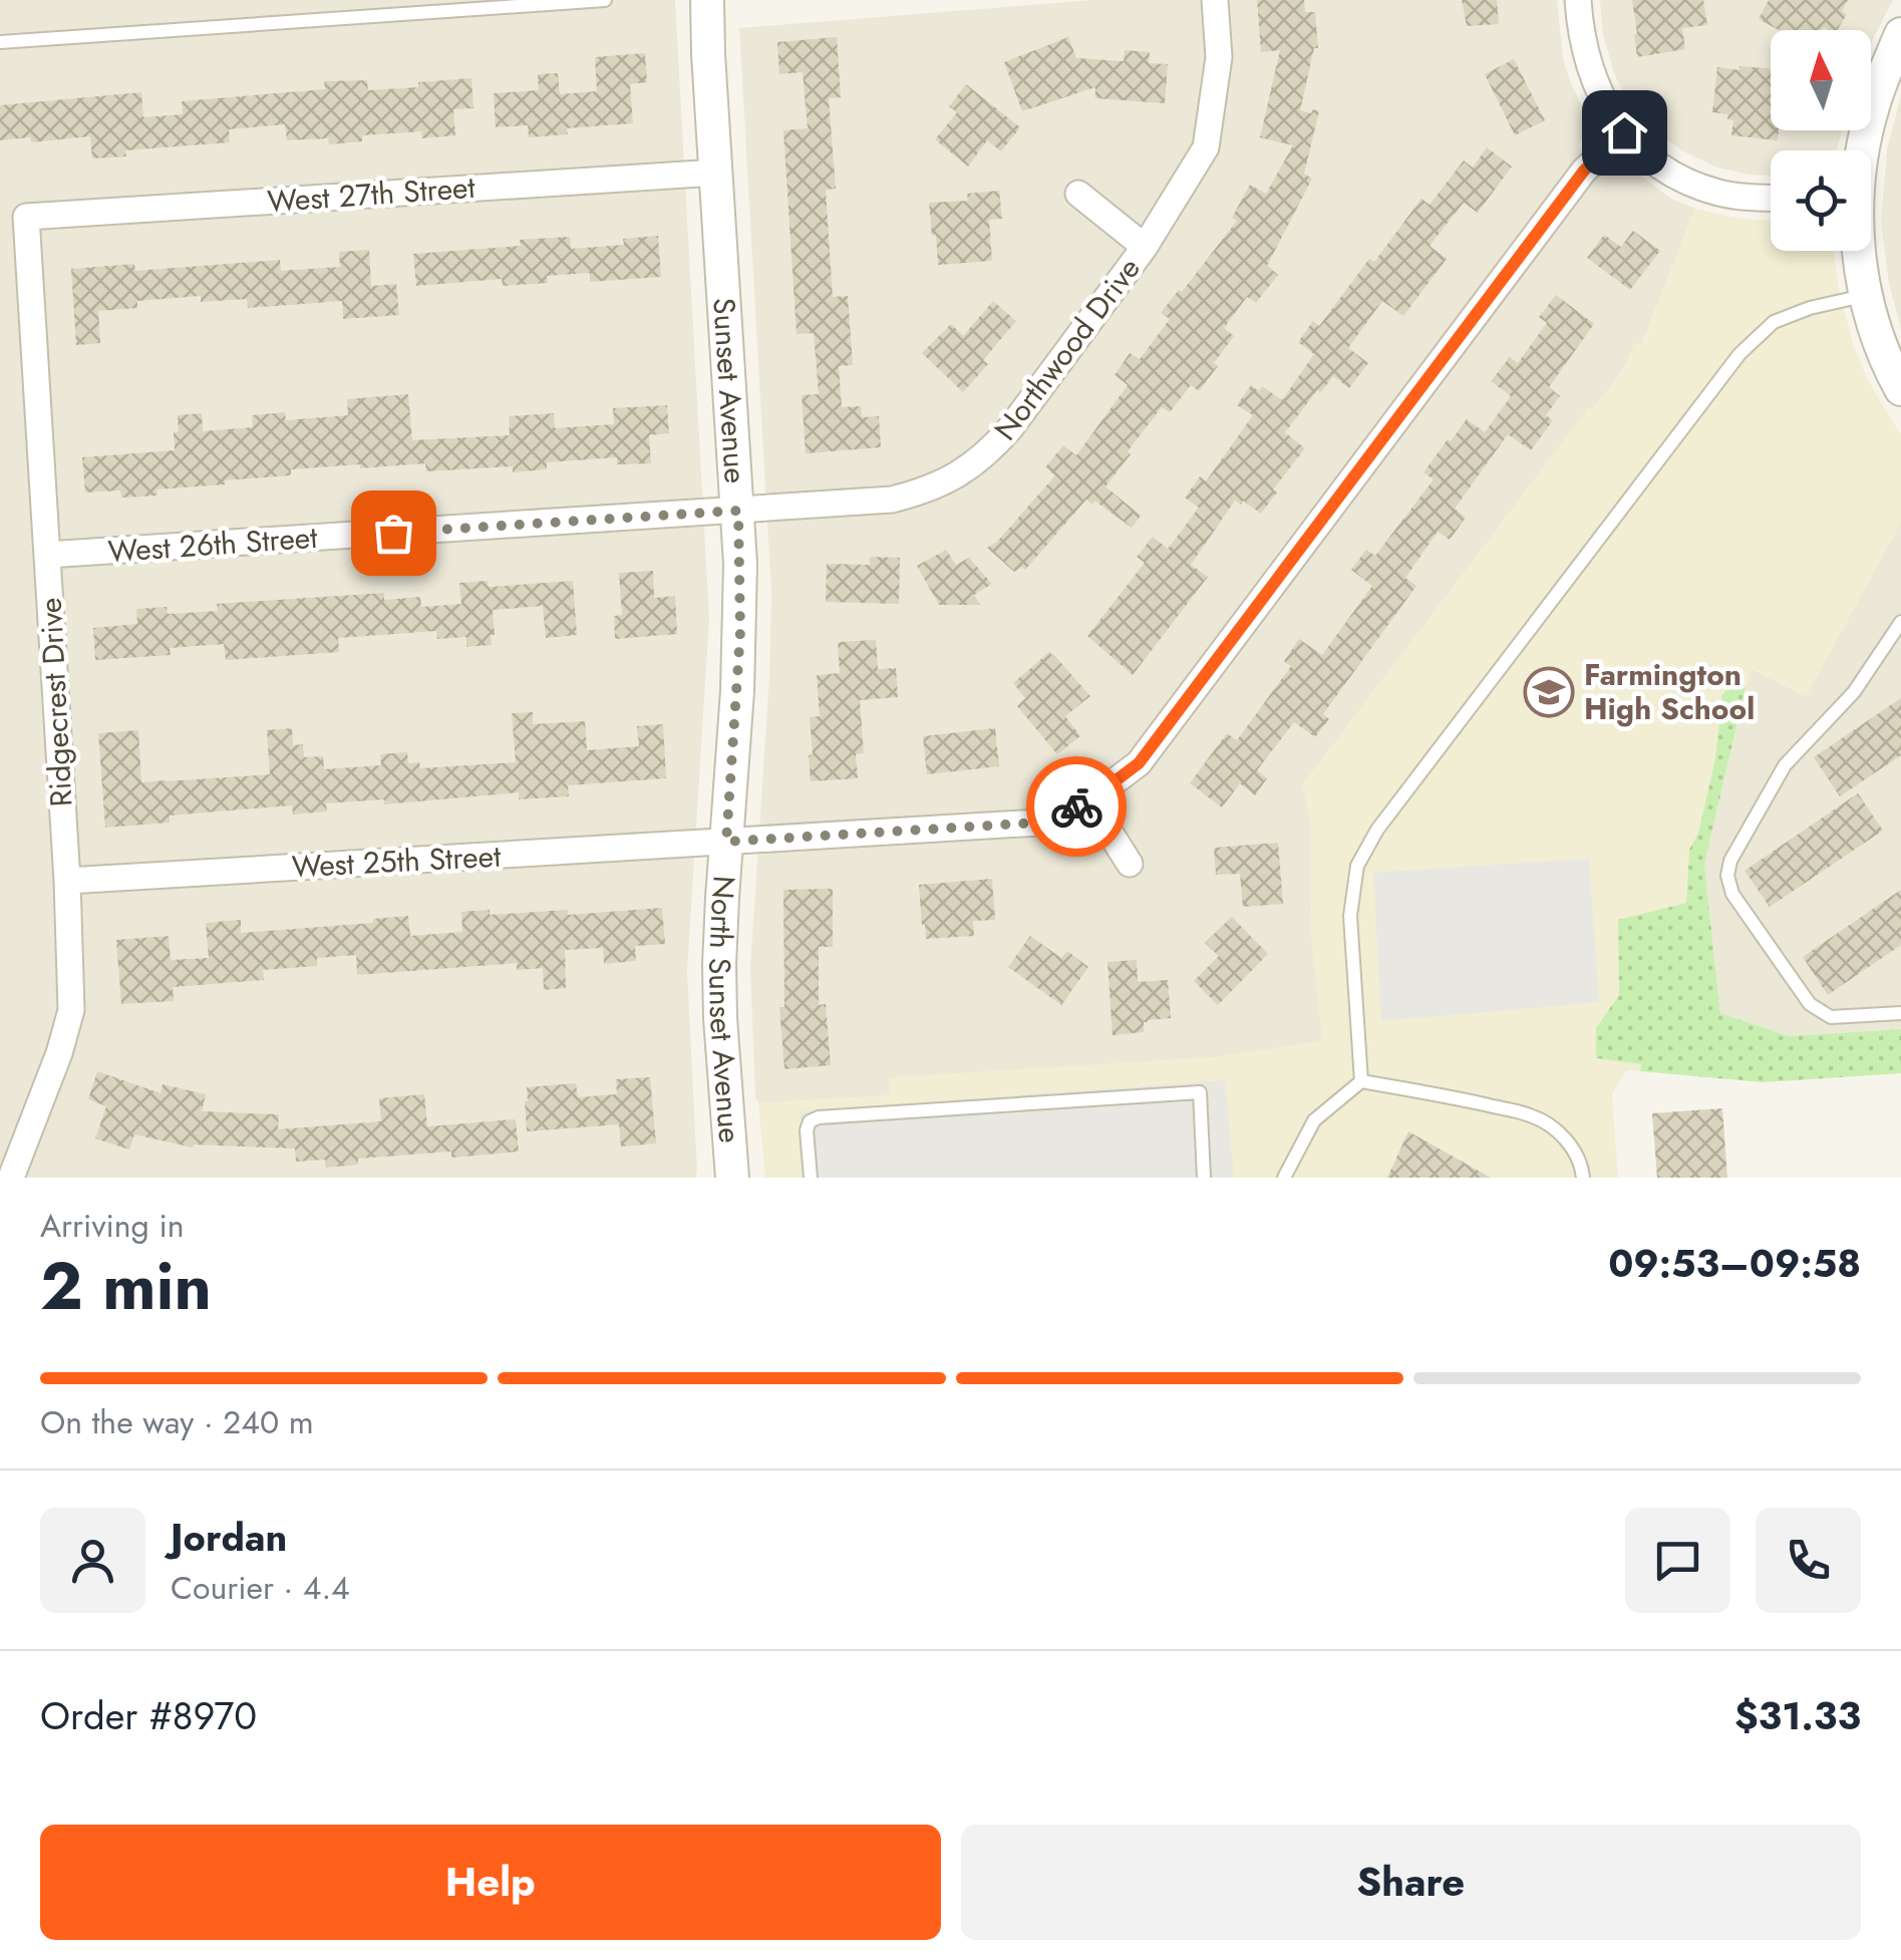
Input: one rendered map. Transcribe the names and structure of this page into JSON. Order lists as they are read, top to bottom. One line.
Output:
{"streets":{"street":["West 27th Street","Northwood Drive","Sunset Avenue","West 26th Street","Ridgecrest Drive","West 25th Street","North Sunset Avenue"]},"crossings":[["West 27th Street","Sunset Avenue"],["West 27th Street","Ridgecrest Drive"],["Northwood Drive","Sunset Avenue"],["Northwood Drive","West 26th Street"],["Sunset Avenue","West 26th Street"],["Sunset Avenue","West 25th Street"],["Sunset Avenue","North Sunset Avenue"],["West 26th Street","Ridgecrest Drive"],["Ridgecrest Drive","West 25th Street"],["West 25th Street","North Sunset Avenue"]],"places":{"school or university":["Farmington High School"]},"north":"top","page":{"heading":["2 min","Arriving in","09:53–09:58"],"panel":["Jordan","Courier · 4.4","Order #8970","$31.33"],"bar":"On the way · 240 m","buttons":["Help","Share"]}}
